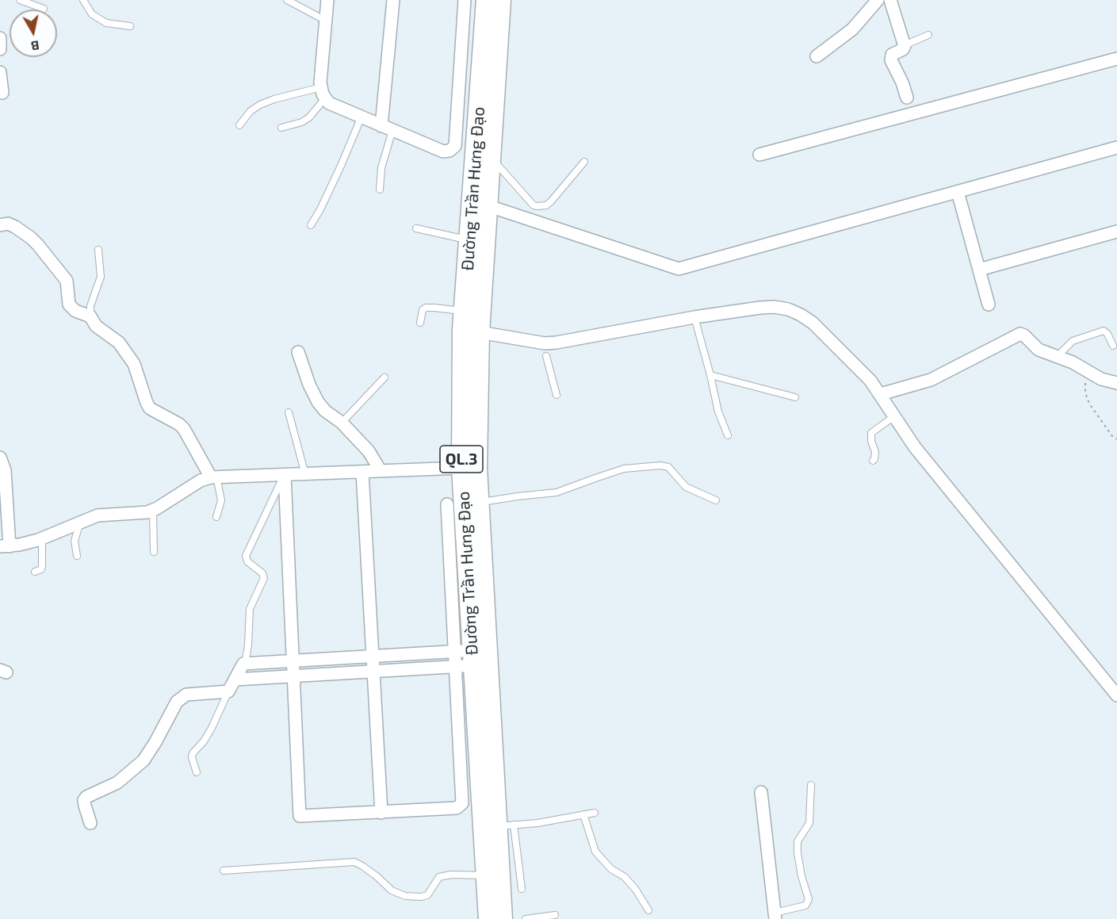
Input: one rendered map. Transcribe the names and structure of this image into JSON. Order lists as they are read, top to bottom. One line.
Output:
{"streets":{"highway":["Đường Trần Hưng Đạo","QL.3"]},"north":"bottom"}
